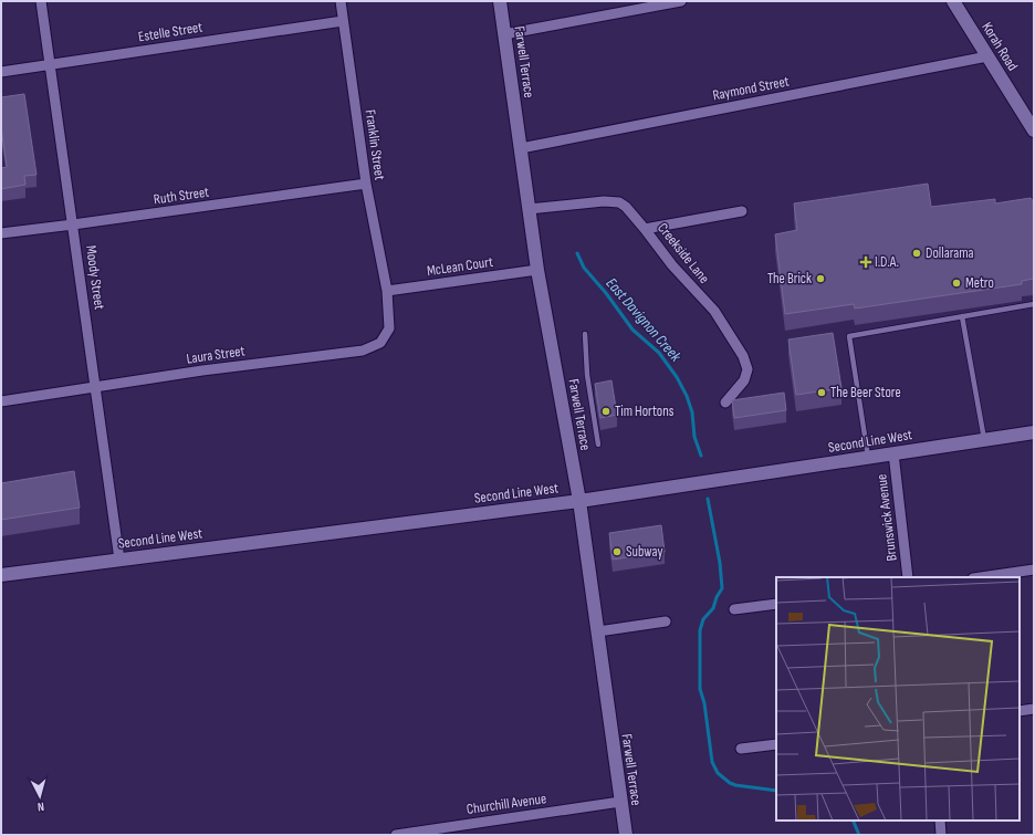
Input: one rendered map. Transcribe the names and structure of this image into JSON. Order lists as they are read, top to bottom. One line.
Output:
{"streets":{"main road":["Korah Road","Farwell Terrace","Second Line West"],"street":["Estelle Street","Raymond Street","Franklin Street","Ruth Street","Creekside Lane","McLean Court","Moody Street","Laura Street","Brunswick Avenue","Churchill Avenue"]},"crossings":[["Estelle Street","Franklin Street"],["Estelle Street","Moody Street"],["Korah Road","Raymond Street"],["Farwell Terrace","Raymond Street"],["Farwell Terrace","Creekside Lane"],["Farwell Terrace","McLean Court"],["Farwell Terrace","Second Line West"],["Farwell Terrace","Churchill Avenue"],["Franklin Street","Ruth Street"],["Franklin Street","McLean Court"],["Franklin Street","Laura Street"],["Ruth Street","Moody Street"],["McLean Court","Laura Street"],["Moody Street","Laura Street"],["Moody Street","Second Line West"],["Second Line West","Brunswick Avenue"]],"water":["East Davignon Creek"],"places":{"other":["Dollarama","The Brick","Metro","The Beer Store","Tim Hortons","Subway"],"health":["I.D.A."]},"north":"bottom"}
